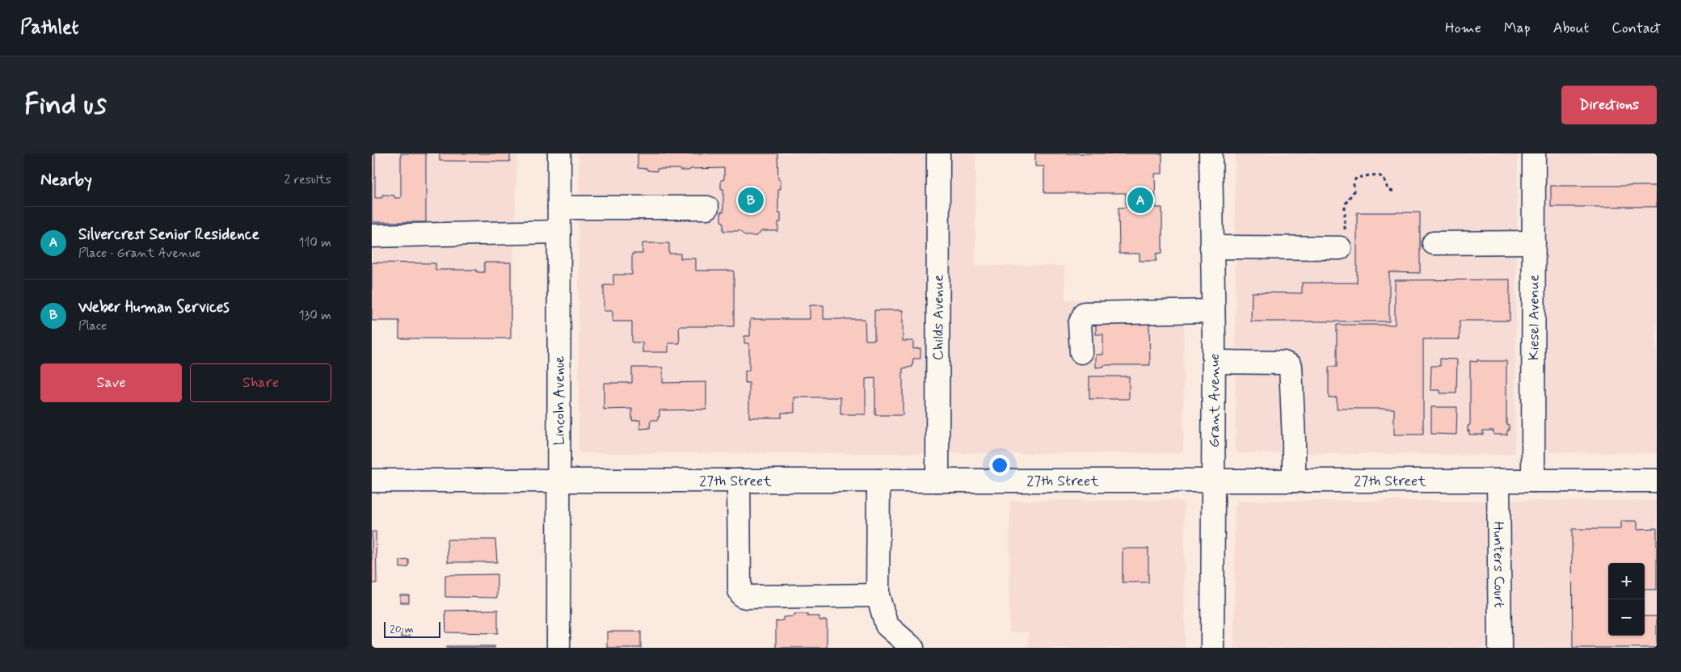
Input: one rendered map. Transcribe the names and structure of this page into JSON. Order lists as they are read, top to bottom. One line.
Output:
{"streets":{"street":["Childs Avenue","Kiesel Avenue","Lincoln Avenue","Grant Avenue","27th Street","Hunters Court"]},"crossings":[["Childs Avenue","27th Street"],["Kiesel Avenue","27th Street"],["Lincoln Avenue","27th Street"],["Grant Avenue","27th Street"],["27th Street","Hunters Court"]],"scale_bar":"20 m","page":{"header":"Pathlet","nav":["Home","Map","About","Contact"],"buttons":["Directions",["Save","Share"]],"title":"Find us","heading":["Nearby","2 results"],"pins":["A","B"],"list":[{"mark":"A","name":"Silvercrest Senior Residence","note":"Place · Grant Avenue","value":"110 m"},{"mark":"B","name":"Weber Human Services","note":"Place","value":"130 m"}],"map_buttons":["+","−"],"scale":"20 m"}}
